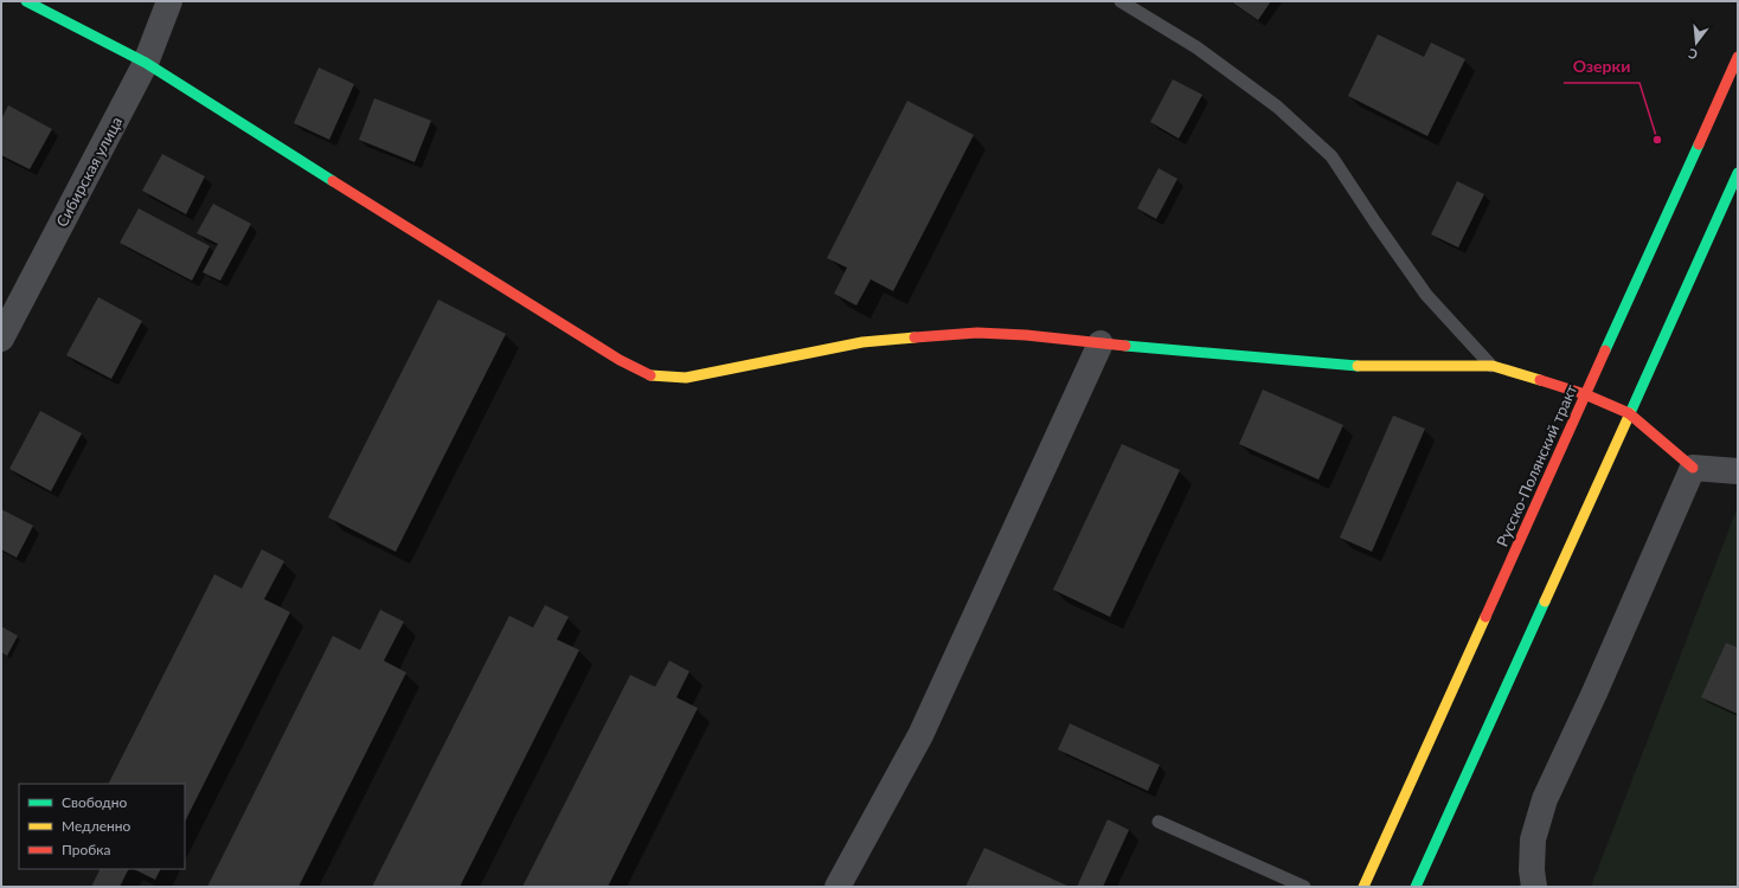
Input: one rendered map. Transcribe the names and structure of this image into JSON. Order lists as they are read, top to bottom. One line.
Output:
{"streets":{"street":["Сибирская улица","Русско-Полянский тракт"]},"places":["Озерки"],"legend":["Свободно","Медленно","Пробка"],"north":"bottom"}
